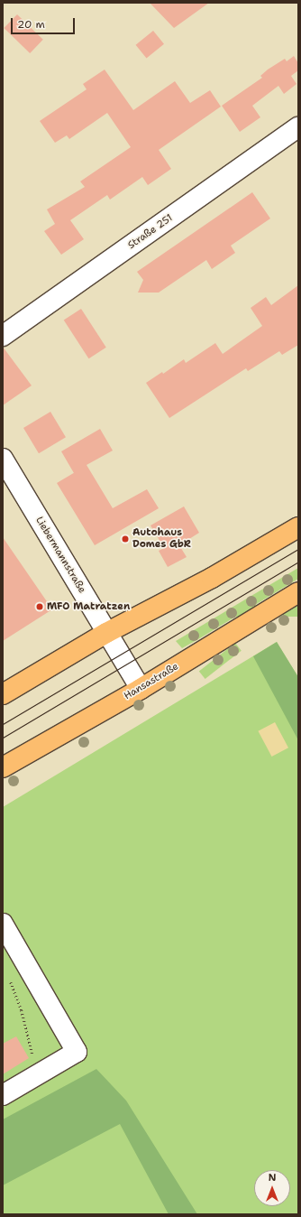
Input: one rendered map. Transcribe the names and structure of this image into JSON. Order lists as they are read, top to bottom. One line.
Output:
{"streets":{"main road":["Hansastraße"],"street":["Straße 251","Liebermannstraße"]},"crossings":[["Liebermannstraße","Hansastraße"]],"places":["Autohaus Domes GbR","MFO Matratzen"],"scale_bar":"20 m","north":"top"}
